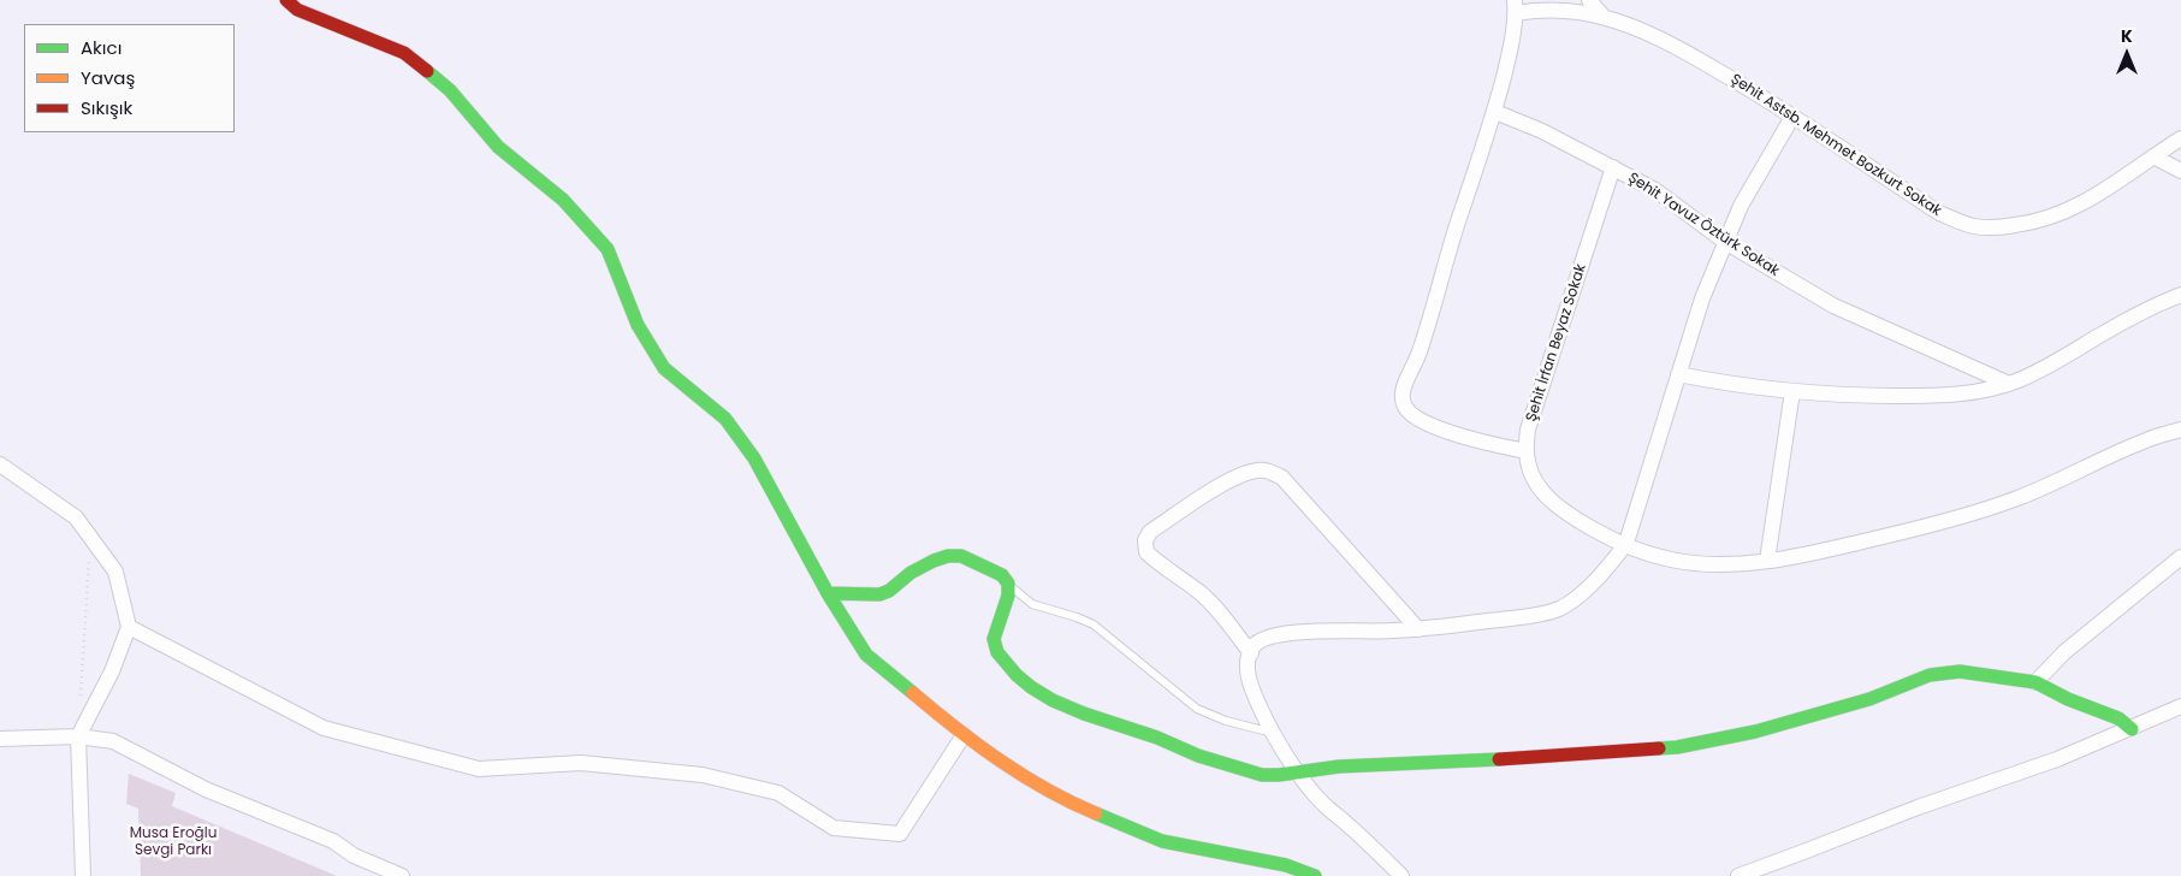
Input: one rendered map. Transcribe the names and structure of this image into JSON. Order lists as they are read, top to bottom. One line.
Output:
{"streets":{"street":["Şehit Astsb. Mehmet Bozkurt Sokak","Şehit Yavuz Öztürk Sokak","Şehit İrfan Beyaz Sokak"]},"crossings":[["Şehit Yavuz Öztürk Sokak","Şehit İrfan Beyaz Sokak"]],"parks":["Musa Eroğlu Sevgi Parkı"],"legend":["Akıcı","Yavaş","Sıkışık"],"north":"top"}
